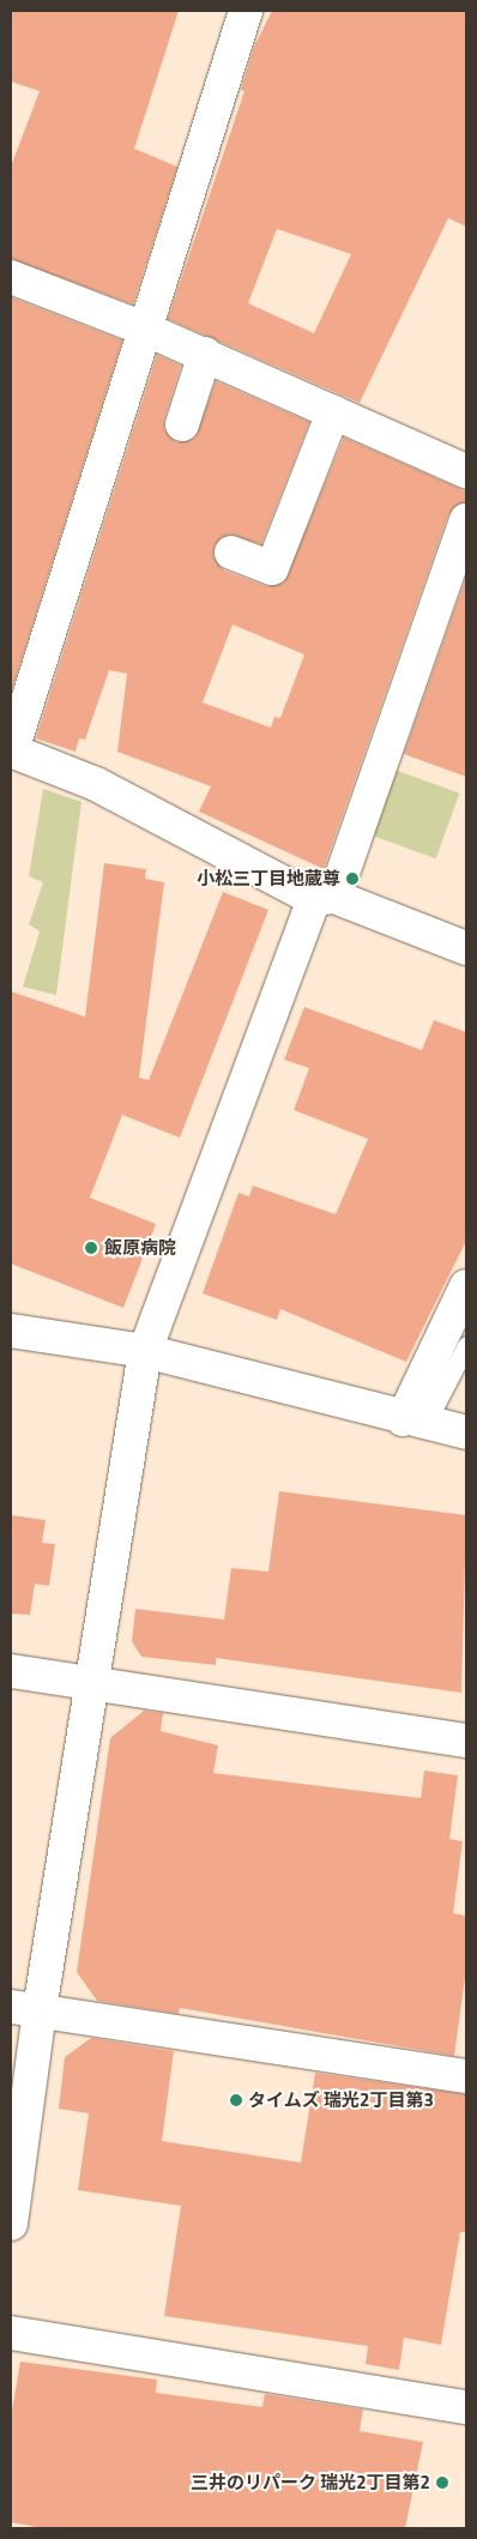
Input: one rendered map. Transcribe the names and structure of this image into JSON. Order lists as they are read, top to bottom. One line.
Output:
{"places":["小松三丁目地蔵尊","飯原病院","タイムズ 瑞光2丁目第3","三井のリパーク 瑞光2丁目第2"]}
